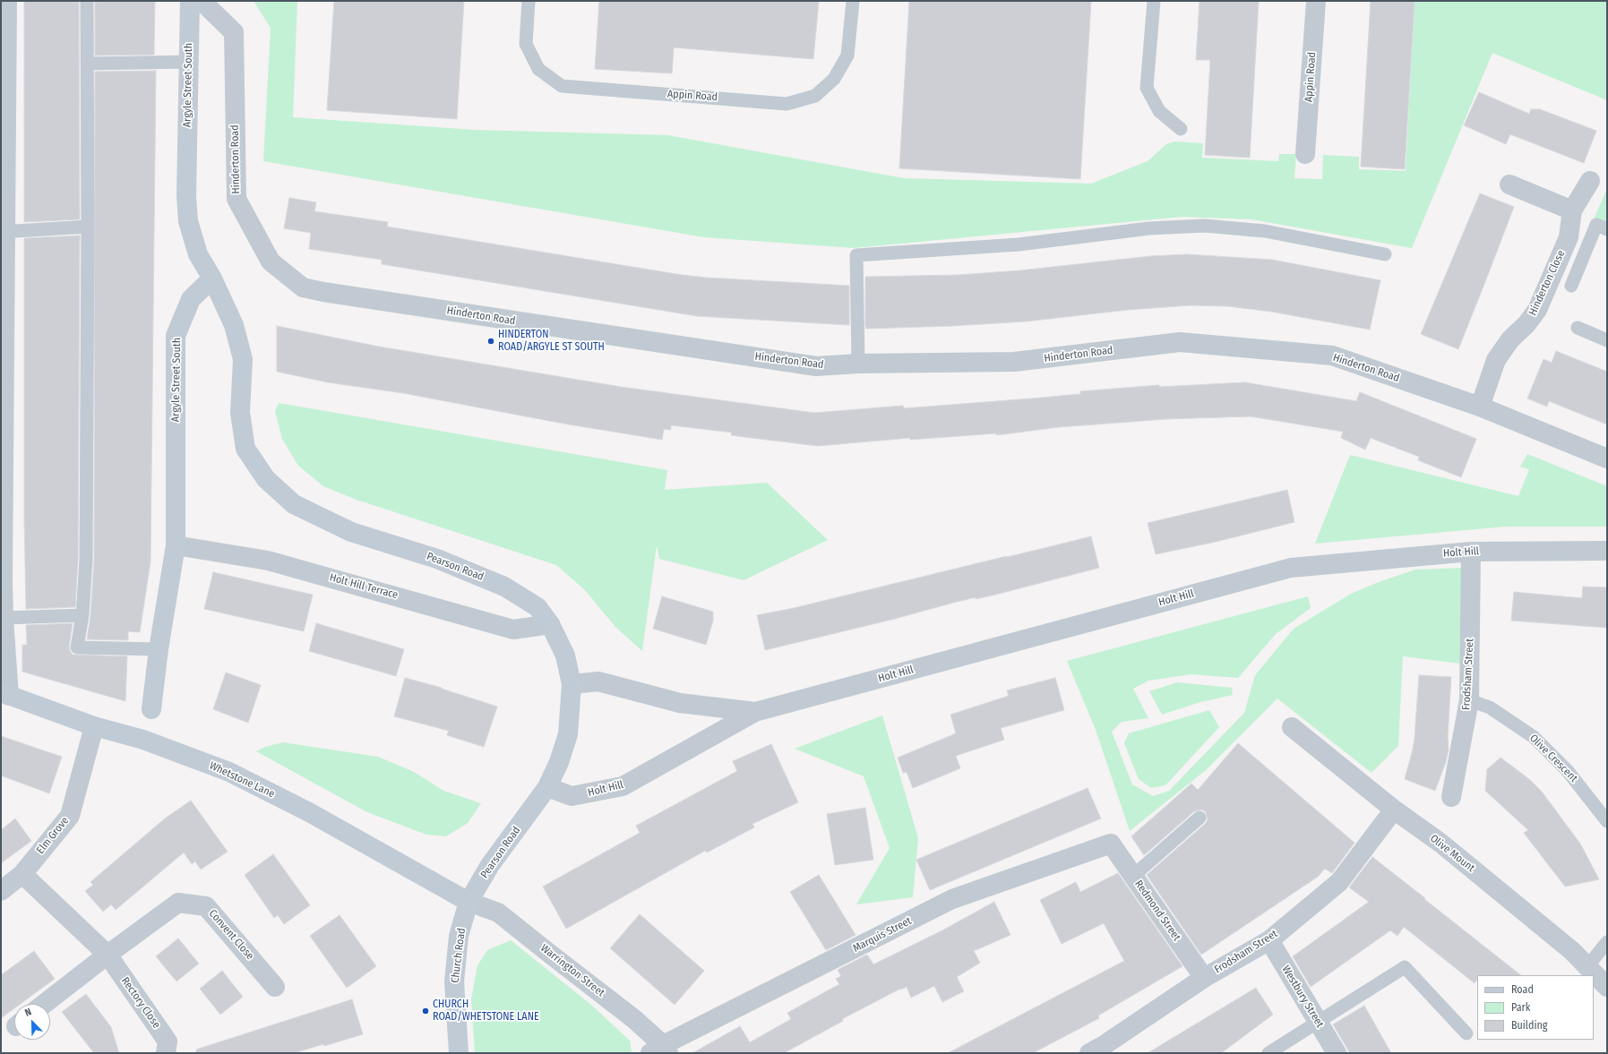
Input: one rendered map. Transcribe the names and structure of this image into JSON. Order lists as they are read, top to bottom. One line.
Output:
{"streets":{"main road":["Argyle Street South","Pearson Road","Whetstone Lane","Church Road"],"street":["Appin Road","Hinderton Road","Hinderton Close","Holt Hill","Holt Hill Terrace","Frodsham Street","Elm Grove","Olive Mount","Redmond Street","Convent Close","Marquis Street","Warrington Street","Westbury Street","Rectory Close"],"lane":["Olive Crescent"]},"crossings":[["Argyle Street South","Pearson Road"],["Argyle Street South","Holt Hill Terrace"],["Hinderton Road","Hinderton Close"],["Holt Hill","Pearson Road"],["Holt Hill","Frodsham Street"],["Pearson Road","Holt Hill Terrace"],["Pearson Road","Whetstone Lane"],["Pearson Road","Church Road"],["Pearson Road","Warrington Street"],["Frodsham Street","Olive Crescent"],["Frodsham Street","Olive Mount"],["Frodsham Street","Redmond Street"],["Frodsham Street","Westbury Street"],["Whetstone Lane","Elm Grove"],["Whetstone Lane","Church Road"],["Whetstone Lane","Warrington Street"],["Elm Grove","Rectory Close"],["Redmond Street","Marquis Street"],["Convent Close","Rectory Close"],["Marquis Street","Warrington Street"],["Church Road","Warrington Street"]],"places":["HINDERTON ROAD/ARGYLE ST SOUTH","CHURCH ROAD/WHETSTONE LANE"],"legend":["Road","Park","Building"],"north":"top left"}
